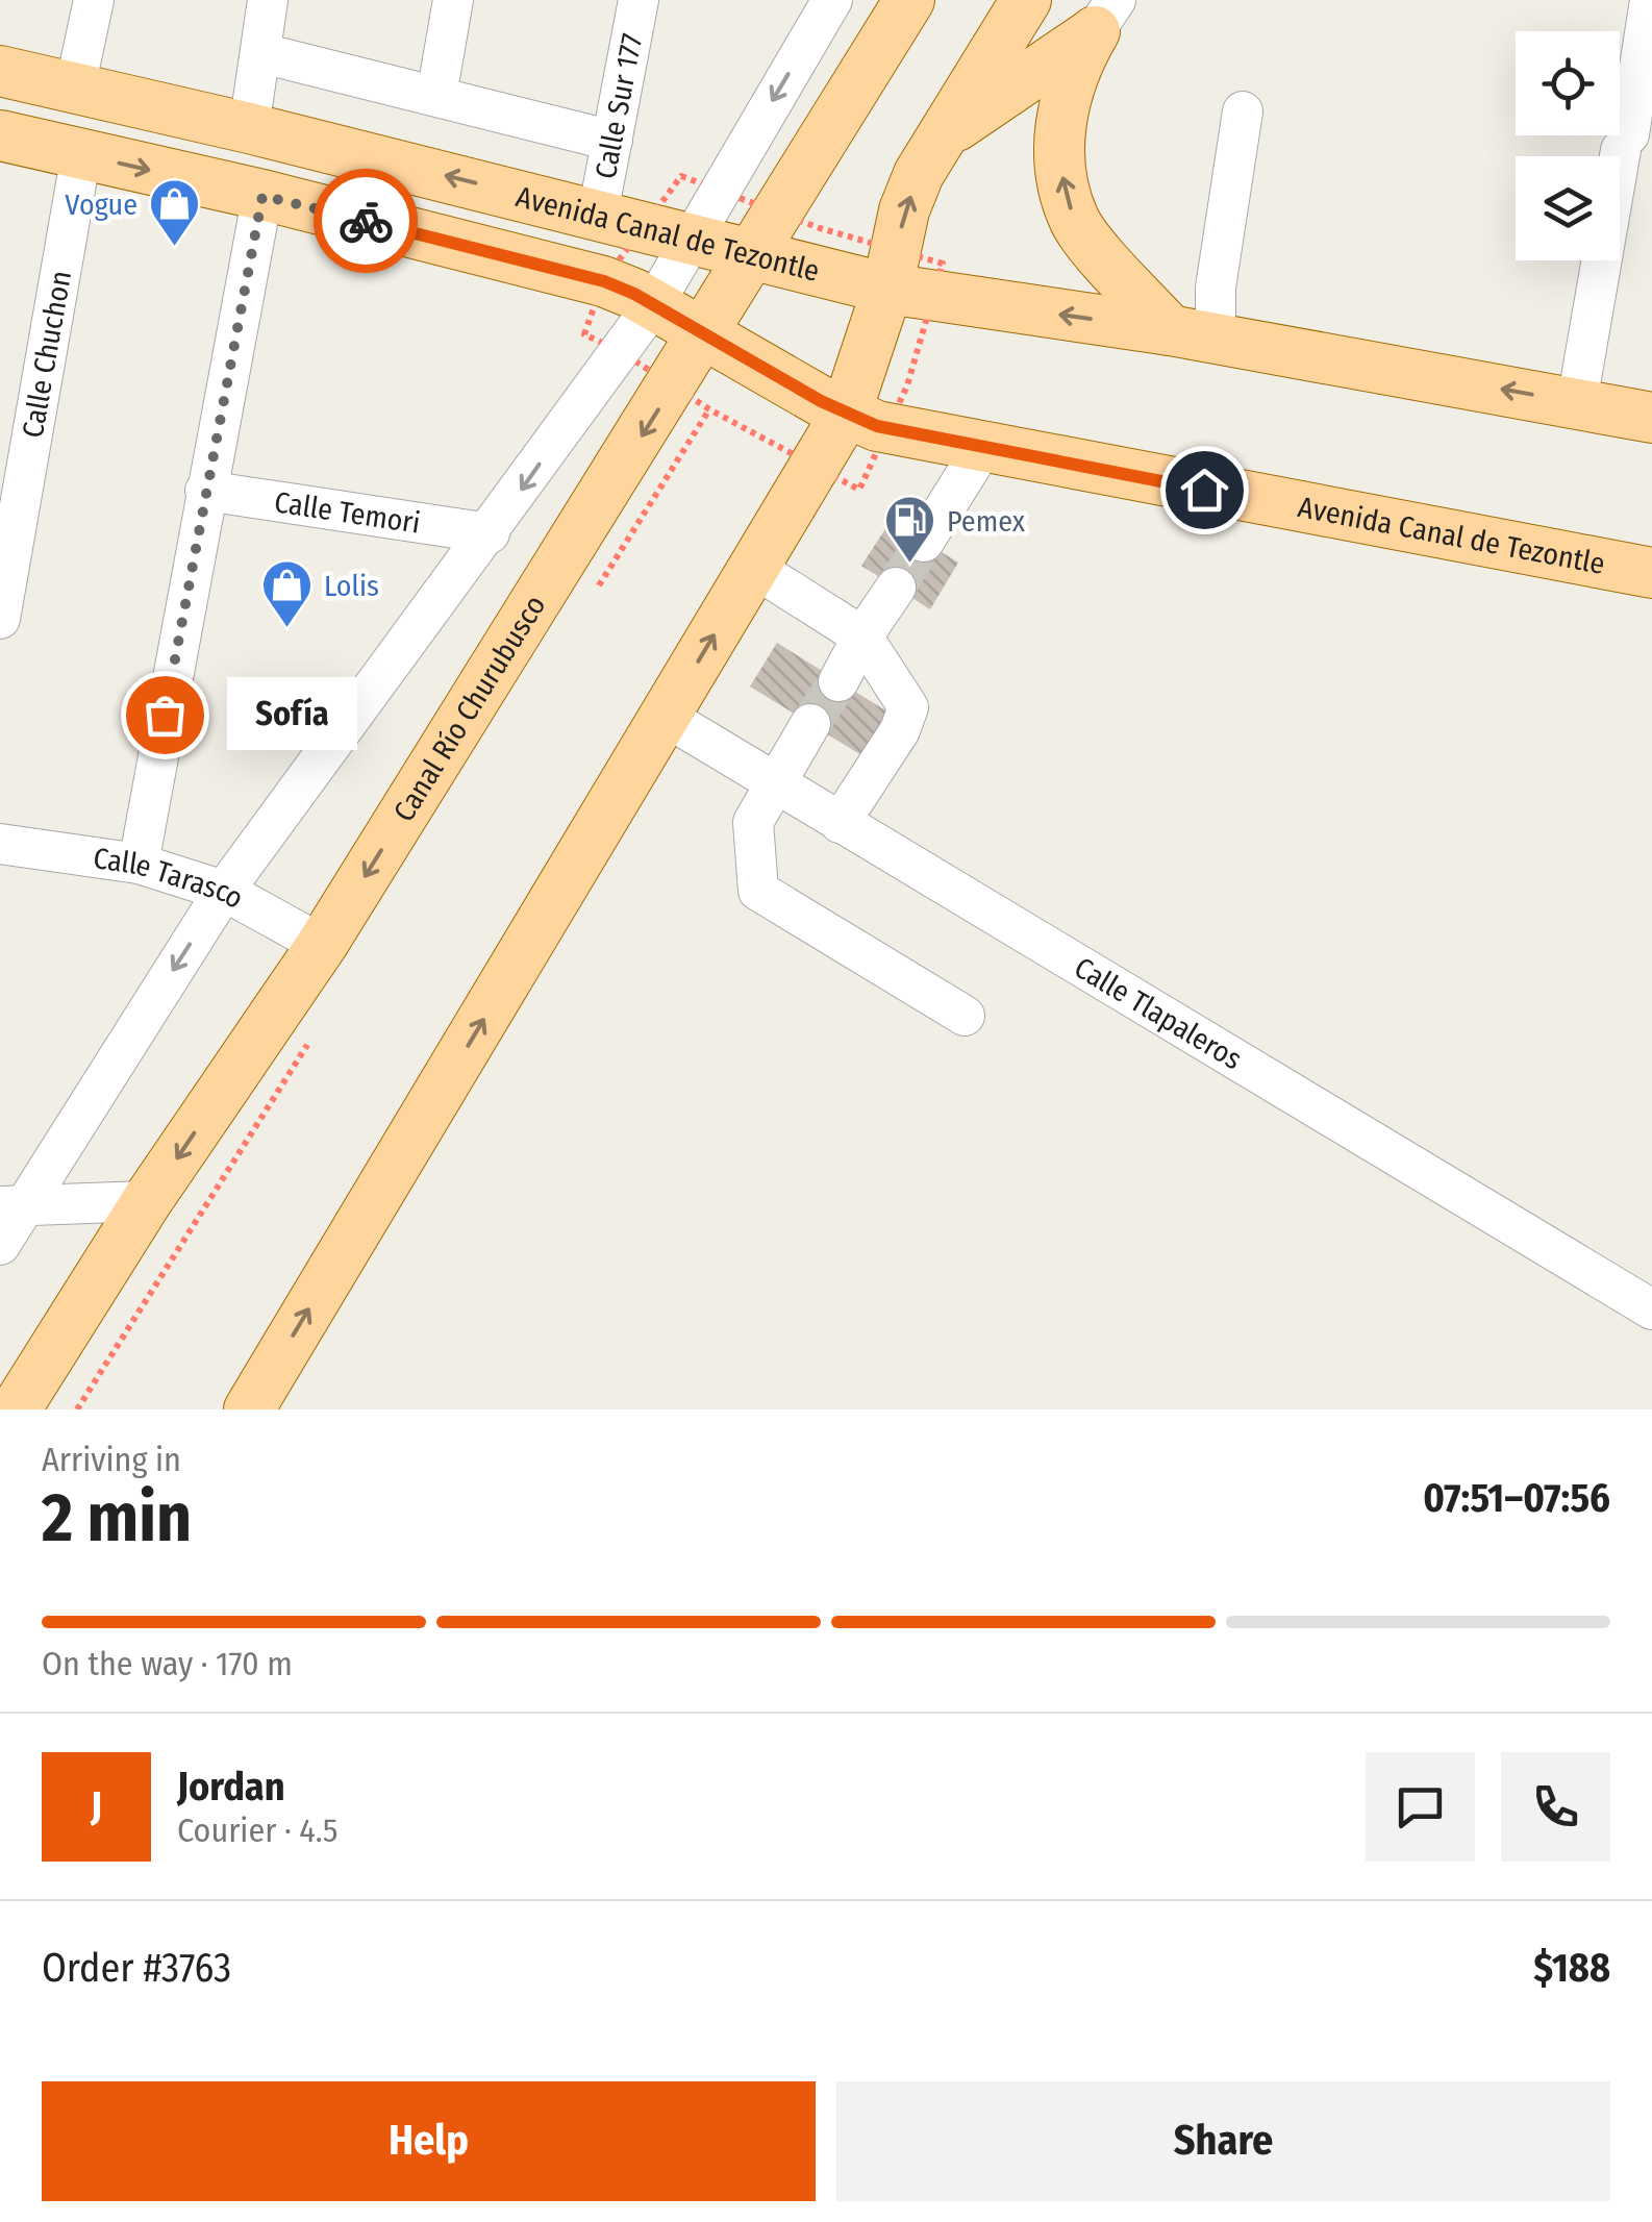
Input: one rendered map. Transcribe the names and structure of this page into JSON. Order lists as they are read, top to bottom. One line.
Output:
{"streets":{"main road":["Avenida Canal de Tezontle","Canal Río Churubusco"],"street":["Calle Sur 177","Calle Chuchon","Calle Temori","Calle Tarasco","Calle Tlapaleros"]},"crossings":[["Calle Sur 177","Avenida Canal de Tezontle"],["Avenida Canal de Tezontle","Calle Chuchon"],["Avenida Canal de Tezontle","Canal Río Churubusco"],["Canal Río Churubusco","Calle Tarasco"]],"places":{"shop":["Vogue","Lolis"],"fuel station":["Pemex"],"other":["Sofía"]},"page":{"bubble":"Sofía","heading":["2 min","Arriving in","07:51–07:56"],"panel":["Jordan","Courier · 4.5","Order #3763","$188"],"bar":"On the way · 170 m","round":"J","buttons":["Help","Share"]}}
